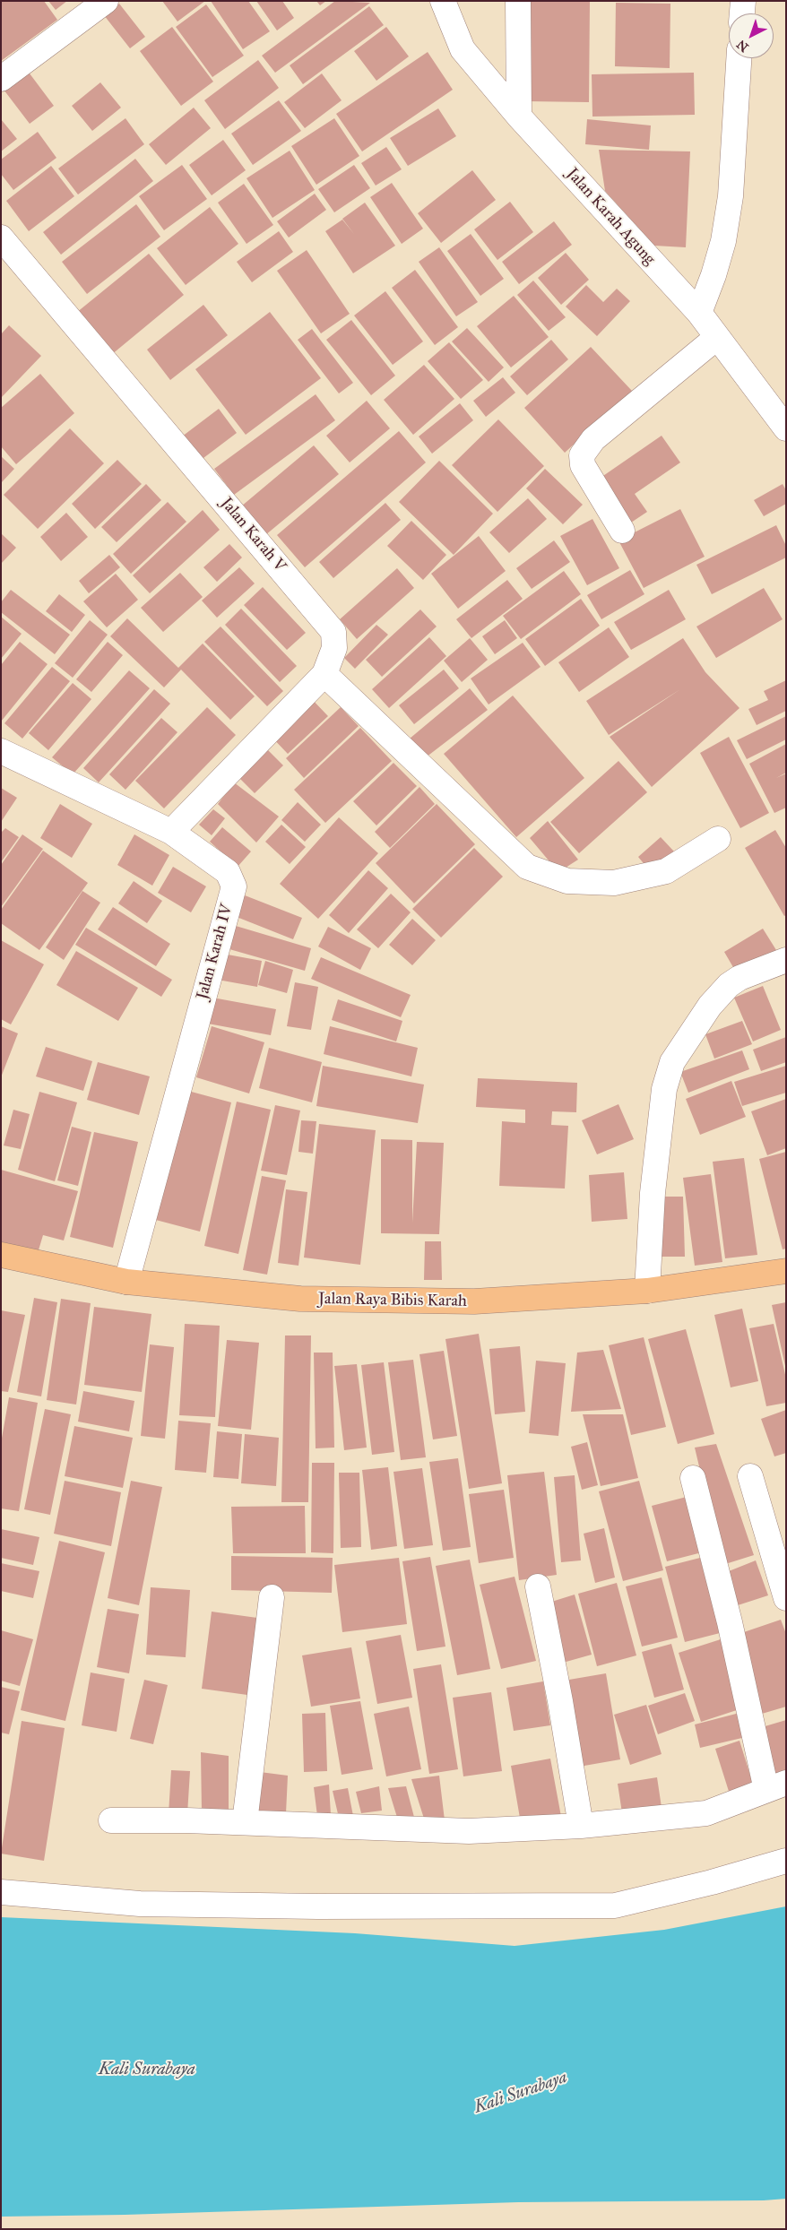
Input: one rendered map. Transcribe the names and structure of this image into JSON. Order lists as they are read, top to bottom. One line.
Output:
{"streets":{"main road":["Jalan Raya Bibis Karah"],"street":["Jalan Karah Agung","Jalan Karah V","Jalan Karah IV"]},"crossings":[["Jalan Karah V","Jalan Karah IV"],["Jalan Karah IV","Jalan Raya Bibis Karah"]],"water":["Kali Surabaya"],"north":"bottom left"}
